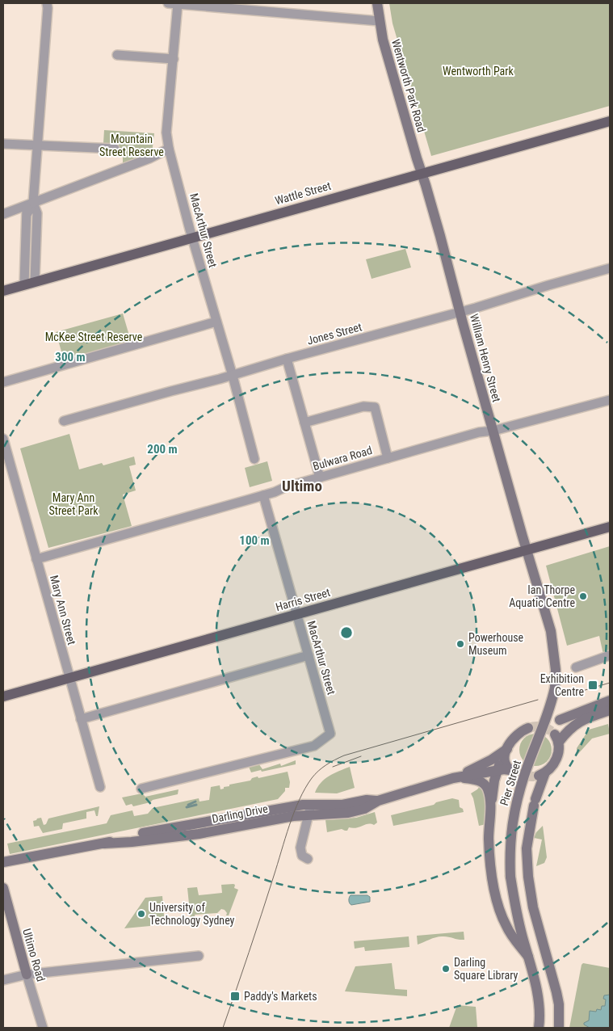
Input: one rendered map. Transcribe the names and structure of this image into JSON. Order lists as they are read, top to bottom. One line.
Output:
{"streets":{"main road":["Wentworth Park Road","Wattle Street","William Henry Street","Harris Street","Pier Street","Darling Drive","Ultimo Road"],"street":["MacArthur Street","Jones Street","Bulwara Road","Mary Ann Street"]},"crossings":[["Wentworth Park Road","Wattle Street"],["Wentworth Park Road","William Henry Street"],["Wattle Street","MacArthur Street"],["Wattle Street","William Henry Street"],["MacArthur Street","Jones Street"],["MacArthur Street","Bulwara Road"],["MacArthur Street","Harris Street"],["Jones Street","William Henry Street"],["William Henry Street","Bulwara Road"],["William Henry Street","Harris Street"],["William Henry Street","Pier Street"],["Bulwara Road","Mary Ann Street"],["Harris Street","Mary Ann Street"],["Harris Street","Pier Street"]],"districts":["Ultimo"],"parks":["Wentworth Park","Mountain Street Reserve","McKee Street Reserve","Mary Ann Street Park"],"places":{"other":["Ian Thorpe Aquatic Centre","Powerhouse Museum","University of Technology Sydney","Darling Square Library"],"transit":["Exhibition Centre","Paddy's Markets"]},"rings":["300 m","200 m","100 m"]}
